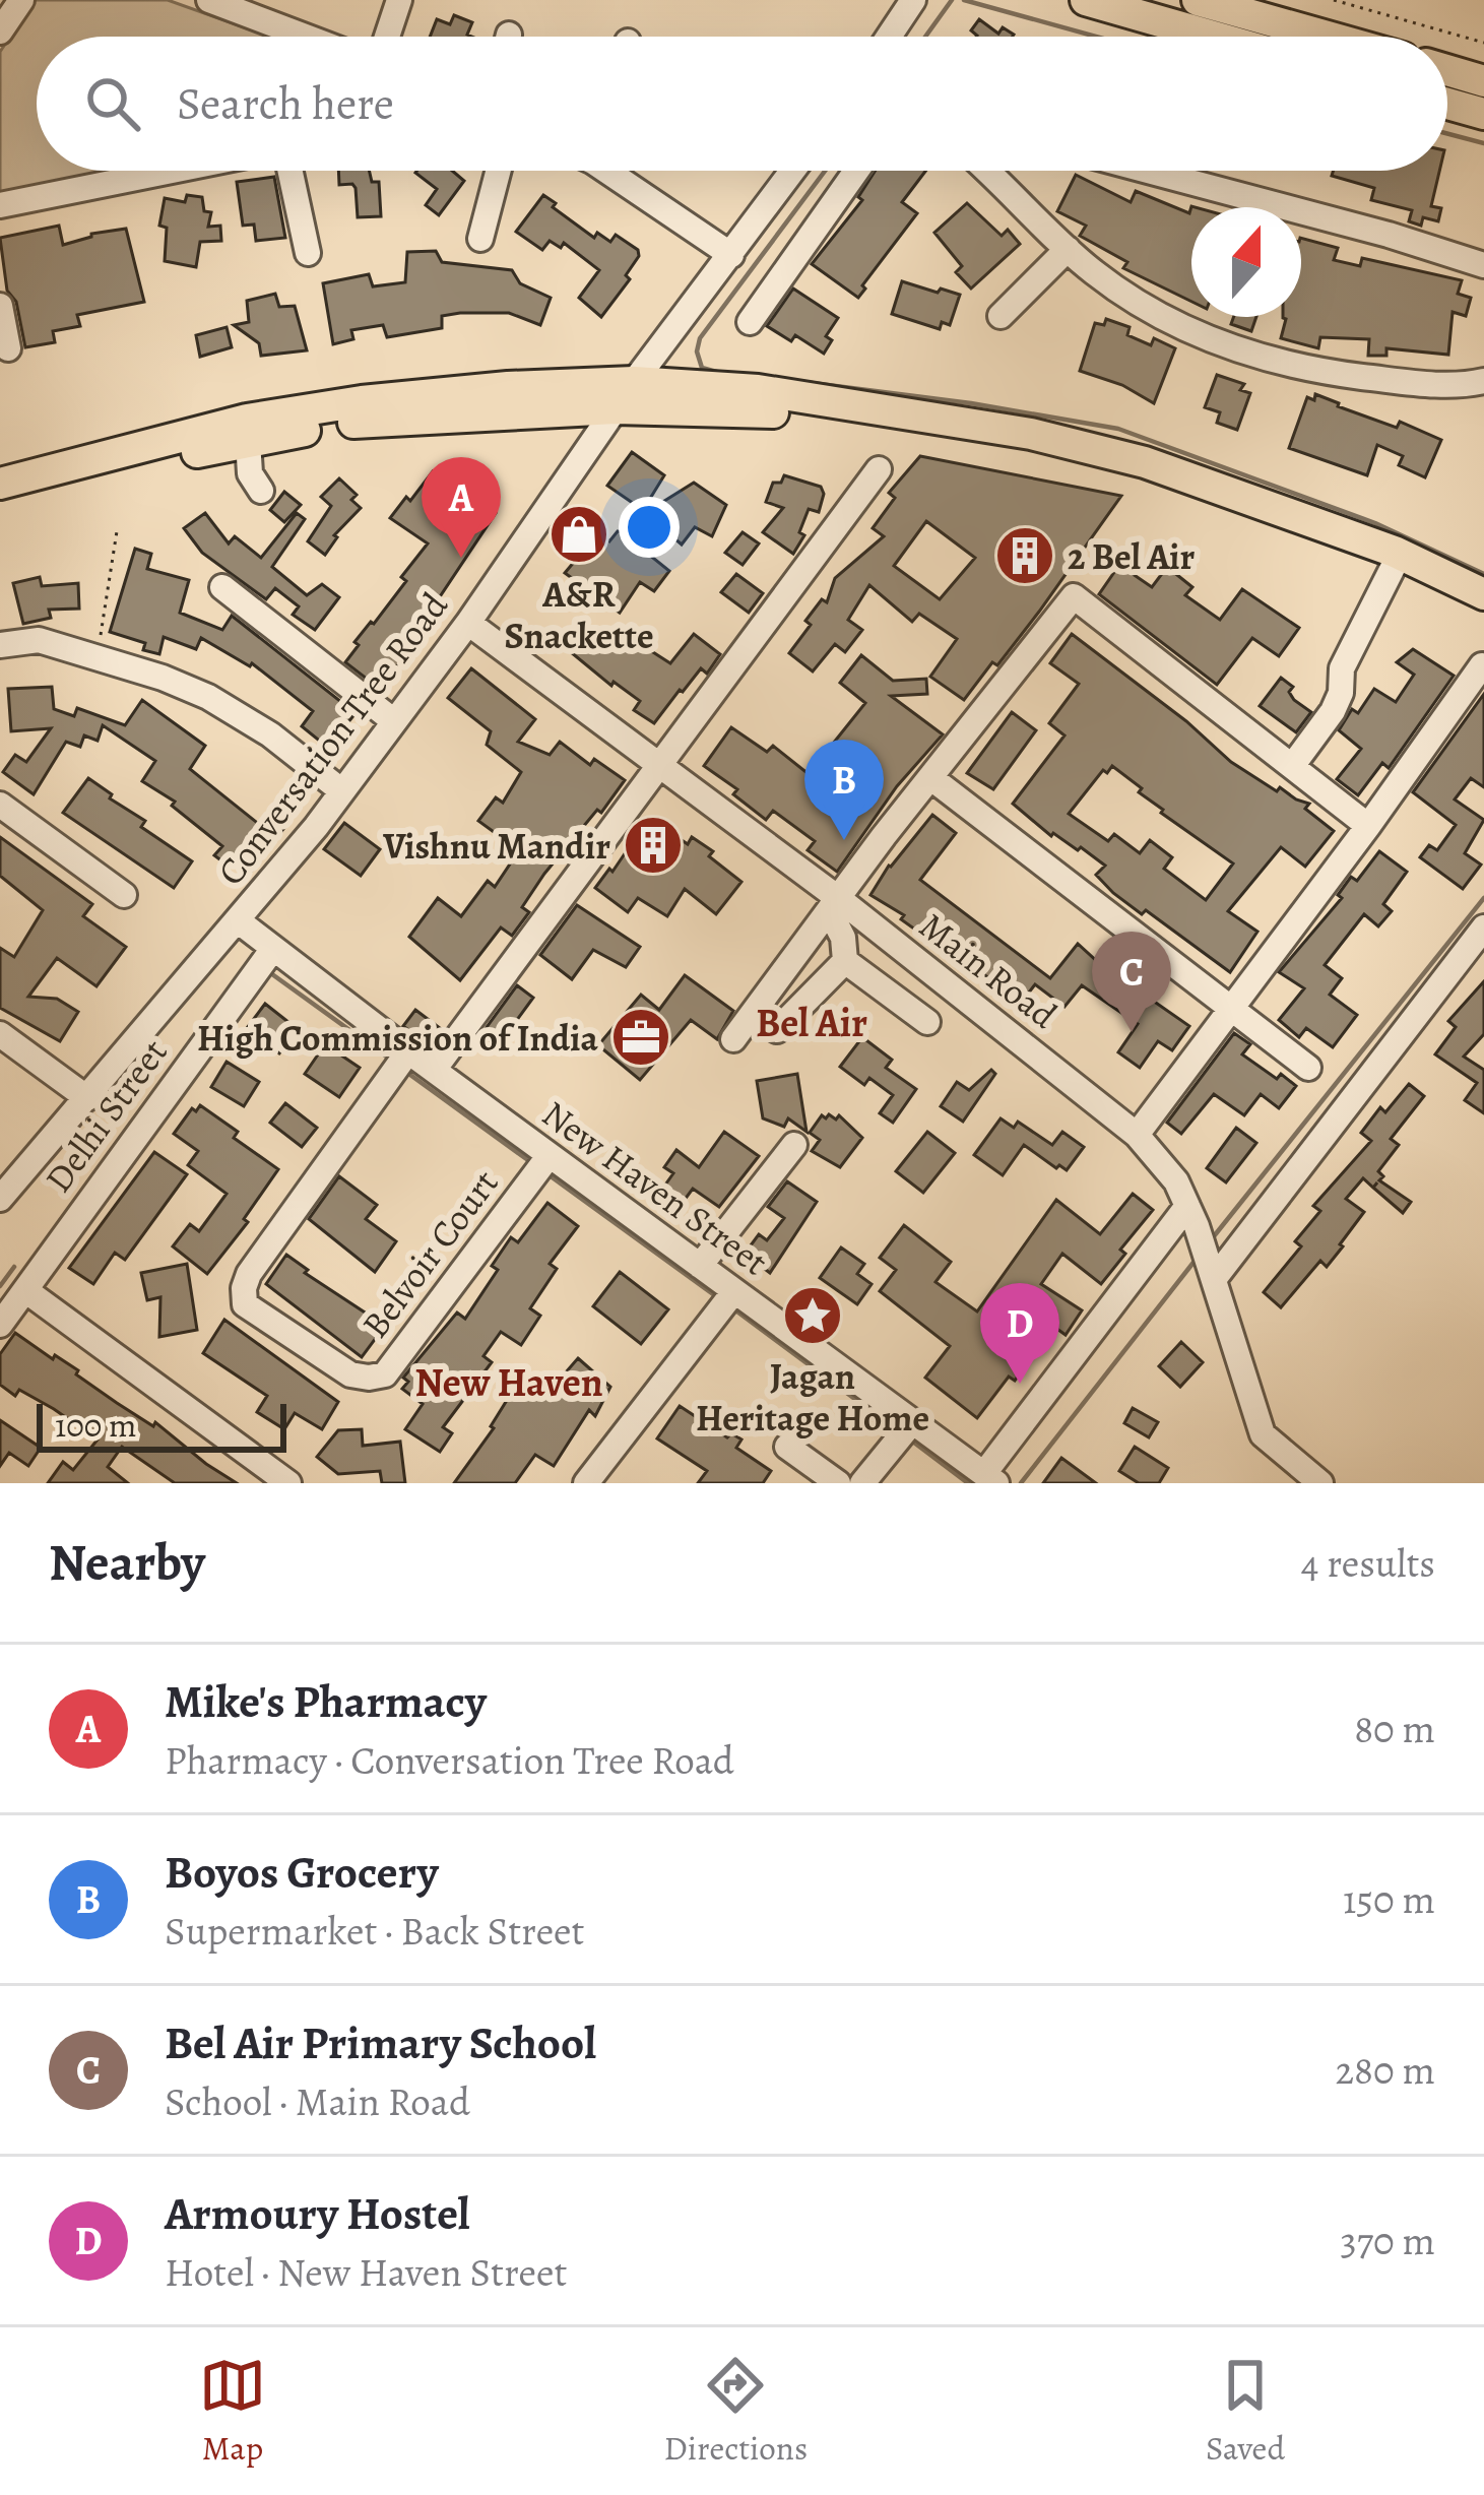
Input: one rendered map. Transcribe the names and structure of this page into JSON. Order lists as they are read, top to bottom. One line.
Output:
{"streets":{"street":["Conversation Tree Road","Main Road","Delhi Street","New Haven Street","Belvoir Court"]},"crossings":[["Conversation Tree Road","Main Road"],["Conversation Tree Road","Delhi Street"],["Conversation Tree Road","New Haven Street"],["Delhi Street","New Haven Street"],["New Haven Street","Belvoir Court"]],"districts":["Bel Air","New Haven"],"places":{"shop":["A&R Snackette"],"building":["2 Bel Air","Vishnu Mandir"],"office":["High Commission of India"],"place":["Jagan Heritage Home"]},"scale_bar":"100 m","north":"top","page":{"search":"Search here","pins":["A","B","C","D"],"scale":"100 m","heading":["Nearby","4 results"],"list":[{"mark":"A","name":"Mike's Pharmacy","note":"Pharmacy · Conversation Tree Road","value":"80 m"},{"mark":"B","name":"Boyos Grocery","note":"Supermarket · Back Street","value":"150 m"},{"mark":"C","name":"Bel Air Primary School","note":"School · Main Road","value":"280 m"},{"mark":"D","name":"Armoury Hostel","note":"Hotel · New Haven Street","value":"370 m"}],"nav":["Map","Directions","Saved"]}}
